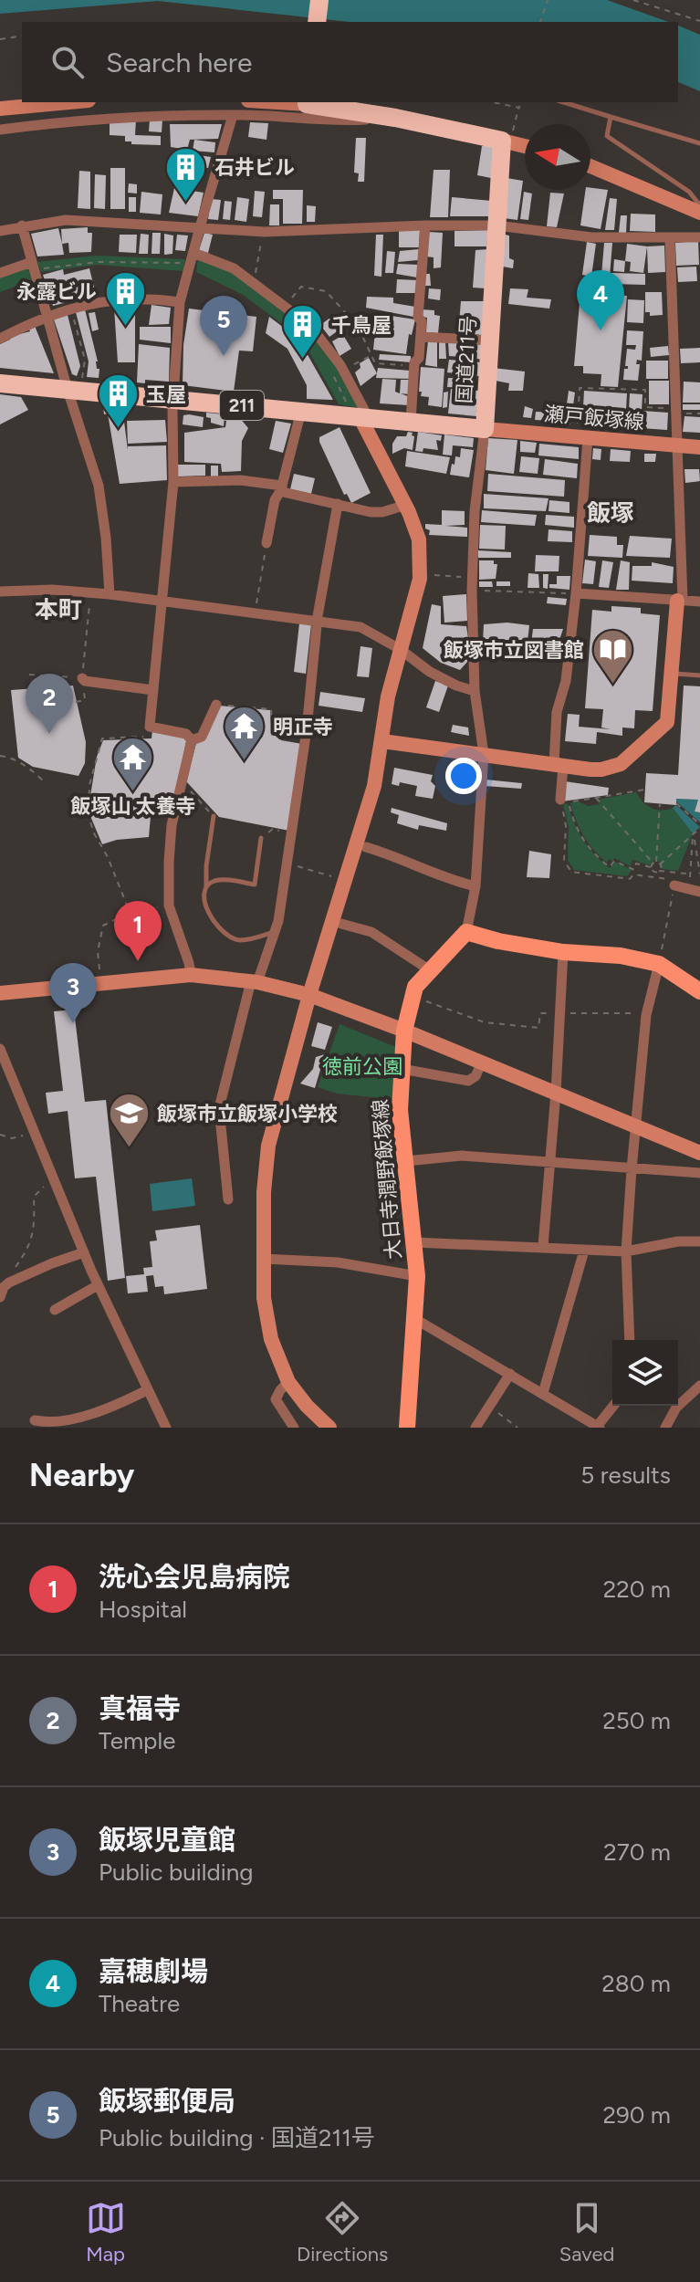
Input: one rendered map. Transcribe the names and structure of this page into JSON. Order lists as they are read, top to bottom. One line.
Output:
{"streets":{"highway":["国道211号","211"],"main road":["大日寺潤野飯塚線"],"street":["瀬戸飯塚線"]},"crossings":[["国道211号","瀬戸飯塚線"]],"districts":["飯塚","本町"],"parks":["徳前公園"],"places":{"building":["石井ビル","永露ビル","千鳥屋","玉屋"],"library":["飯塚市立図書館"],"temple":["明正寺","飯塚山 太養寺"],"school or university":["飯塚市立飯塚小学校"]},"north":"left","page":{"search":"Search here","pins":["4","5","2","1","3"],"heading":["Nearby","5 results"],"list":[{"mark":"1","name":"洗心会児島病院","note":"Hospital","value":"220 m"},{"mark":"2","name":"真福寺","note":"Temple","value":"250 m"},{"mark":"3","name":"飯塚児童館","note":"Public building","value":"270 m"},{"mark":"4","name":"嘉穂劇場","note":"Theatre","value":"280 m"},{"mark":"5","name":"飯塚郵便局","note":"Public building · 国道211号","value":"290 m"}],"nav":["Map","Directions","Saved"]}}
